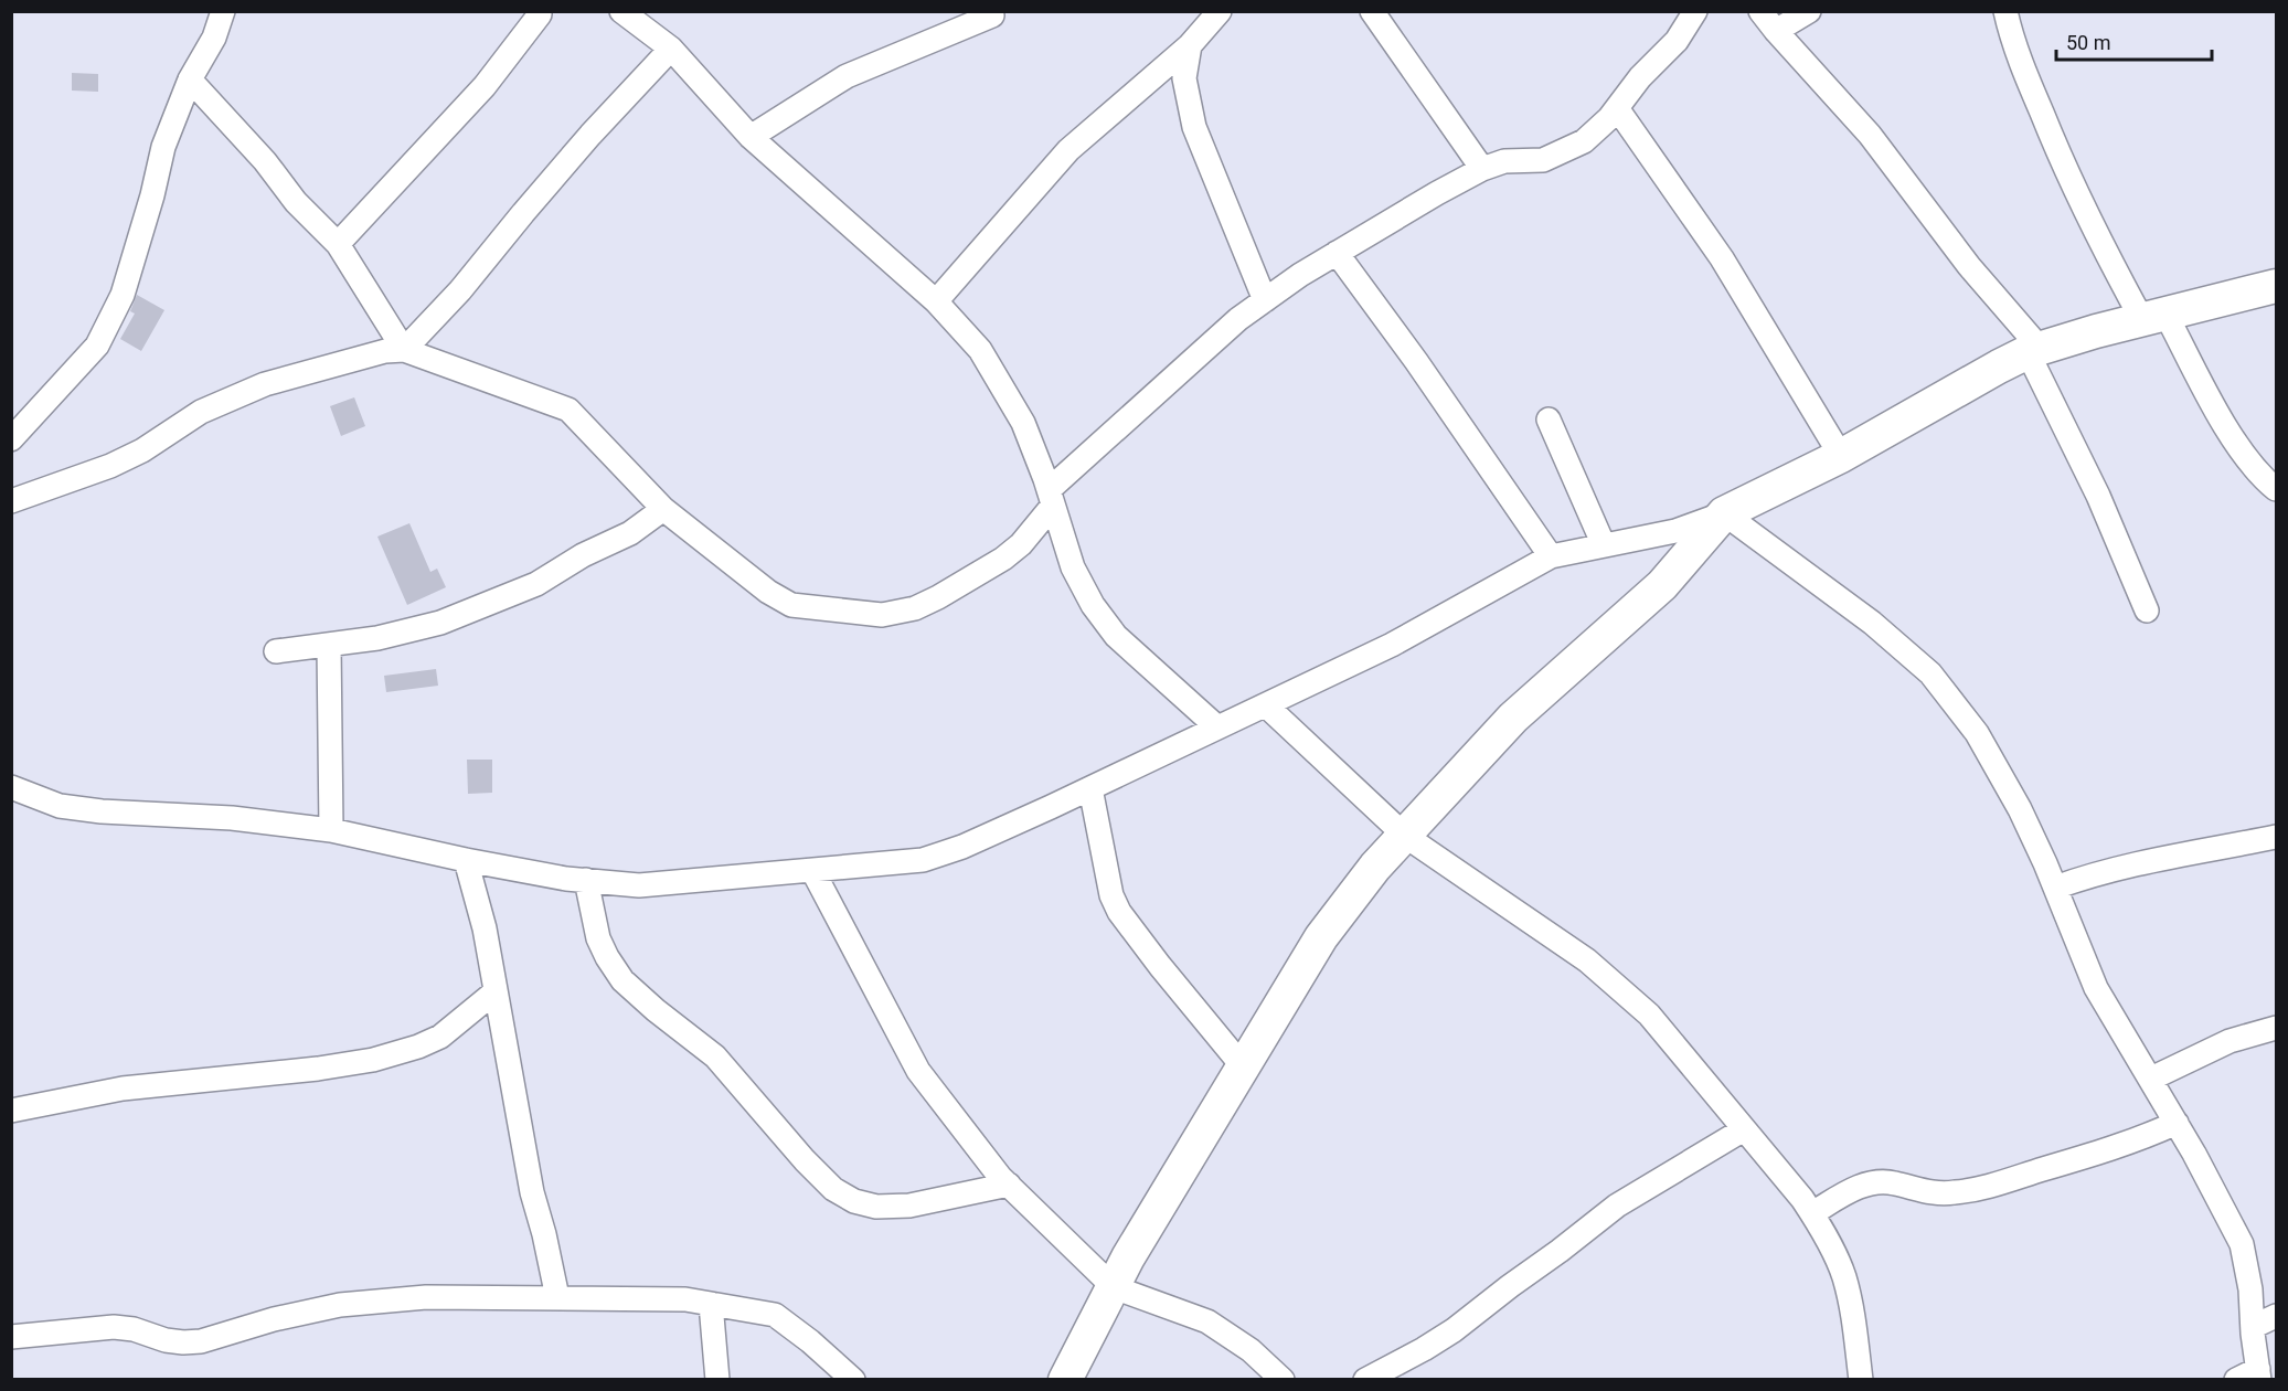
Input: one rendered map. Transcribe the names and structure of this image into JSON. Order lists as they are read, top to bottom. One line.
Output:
{"scale_bar":"50 m"}
